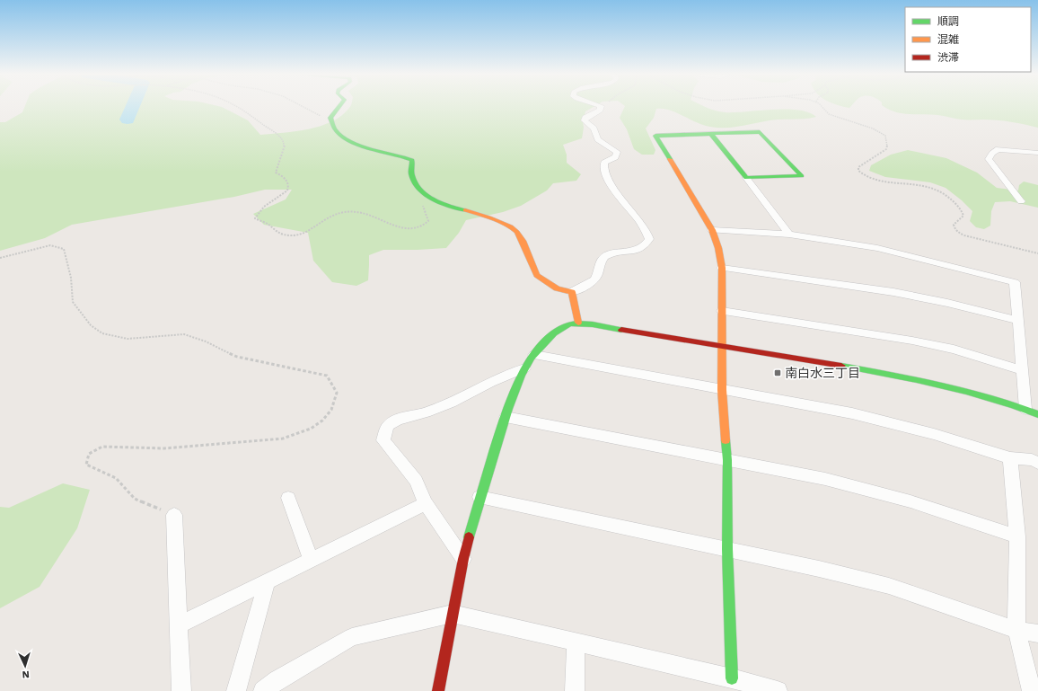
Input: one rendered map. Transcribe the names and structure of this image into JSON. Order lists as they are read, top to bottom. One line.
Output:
{"places":{"transit":["南白水三丁目"]},"legend":["順調","混雑","渋滞"],"north":"bottom"}
